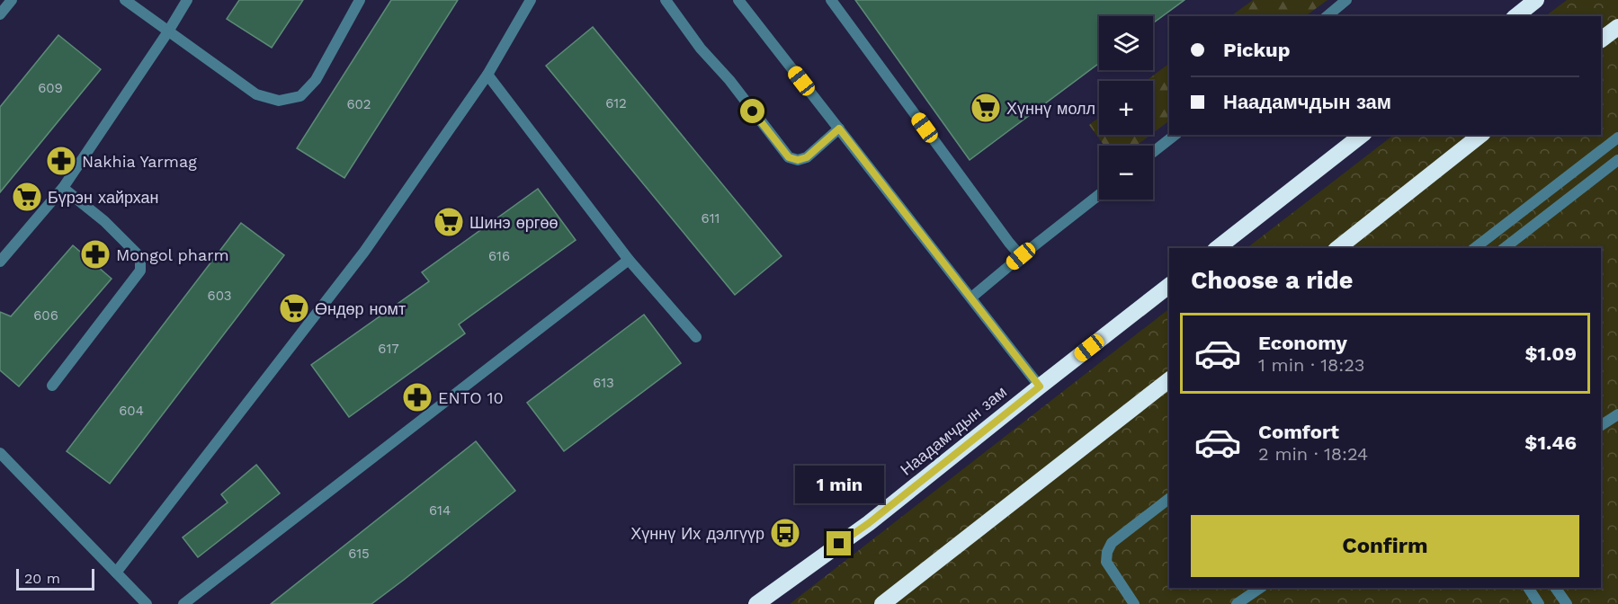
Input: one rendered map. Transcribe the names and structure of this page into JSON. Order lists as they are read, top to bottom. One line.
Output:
{"streets":{"highway":["Наадамчдын зам"]},"places":{"supermarket":["Хүннү молл","Бүрэн хайрхан","Шинэ өргөө","Өндөр номт"],"pharmacy":["Nakhia Yarmag","Mongol pharm","ENTO 10"],"bus stop":["Хүннү Их дэлгүүр"]},"house_numbers":["609","612","602","611","616","603","606","617","613","604","614","615"],"scale_bar":"20 m","page":{"map_buttons":["+","−"],"banner":["Pickup","Наадамчдын зам"],"heading":"Choose a ride","list":[{"name":"Economy","note":"1 min · 18:23","value":"$1.09"},{"name":"Comfort","note":"2 min · 18:24","value":"$1.46"}],"bubble":"1 min","buttons":"Confirm","scale":"20 m"}}
